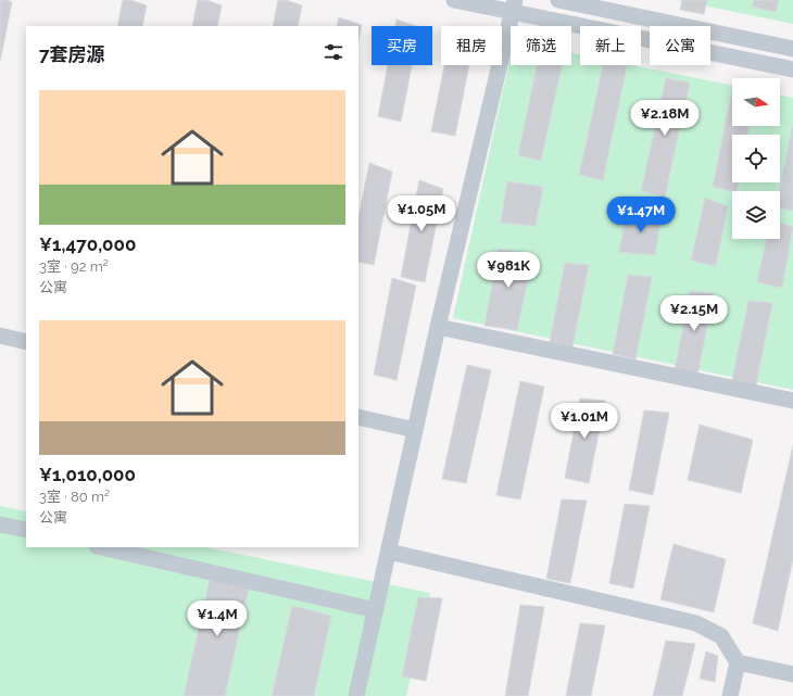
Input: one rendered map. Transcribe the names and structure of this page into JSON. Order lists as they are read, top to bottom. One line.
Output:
{"north":"right","page":{"chip":["买房","租房","筛选","新上","公寓"],"heading":"7套房源","list":[{"name":"¥1,470,000","note":"3室 · 92 m² · 公寓"},{"name":"¥1,010,000","note":"3室 · 80 m² · 公寓"}],"price":["¥2.18M","¥1.05M","¥1.47M","¥981K","¥2.15M","¥1.01M","¥1.4M"]}}
